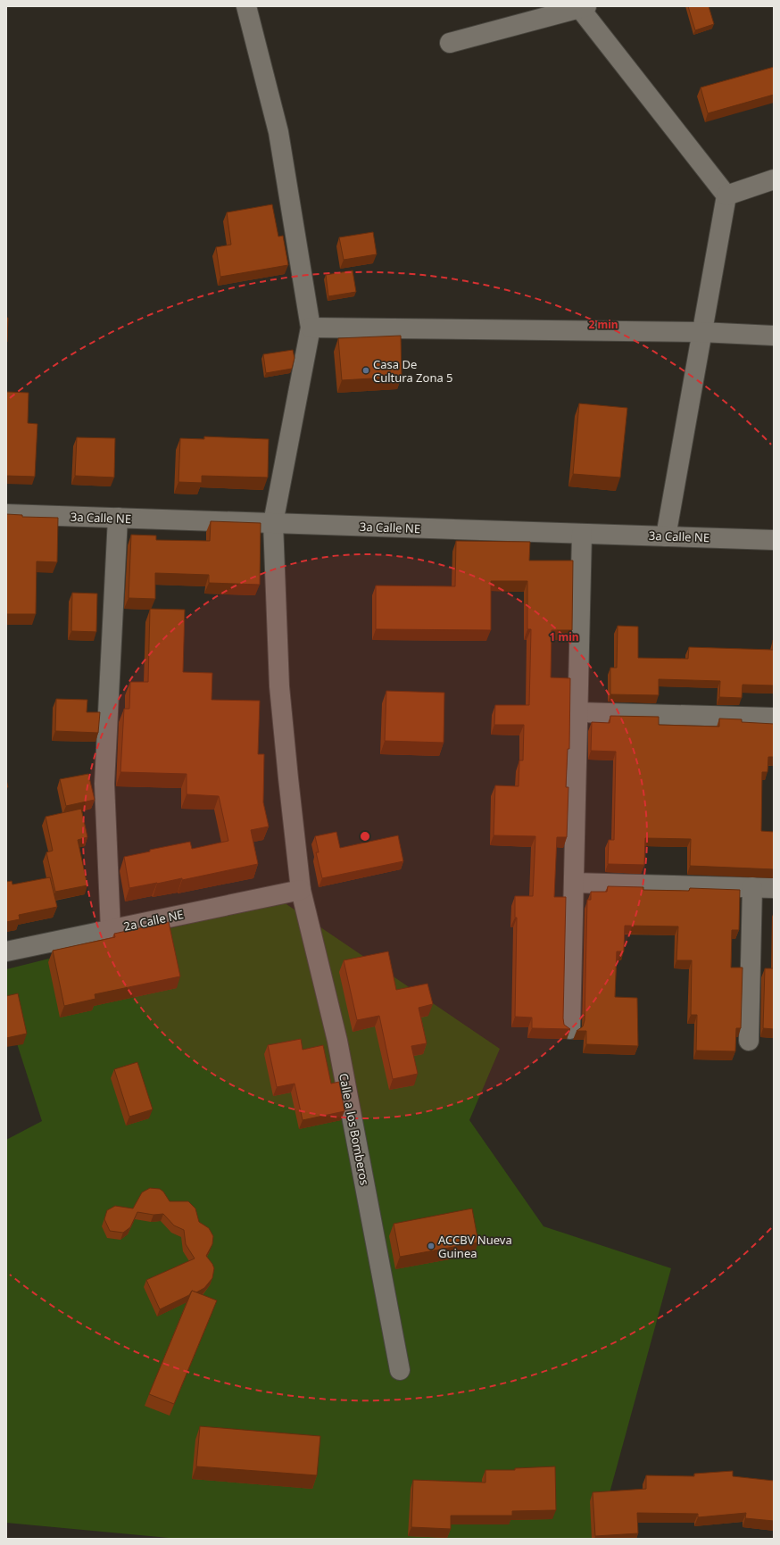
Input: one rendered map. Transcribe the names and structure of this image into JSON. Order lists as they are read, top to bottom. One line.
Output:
{"streets":{"street":["3a Calle NE","2a Calle NE","Calle a los Bomberos"]},"crossings":[["3a Calle NE","Calle a los Bomberos"],["2a Calle NE","Calle a los Bomberos"]],"places":["Casa De Cultura Zona 5","ACCBV Nueva Guinea"],"rings":["2 min","1 min"]}
